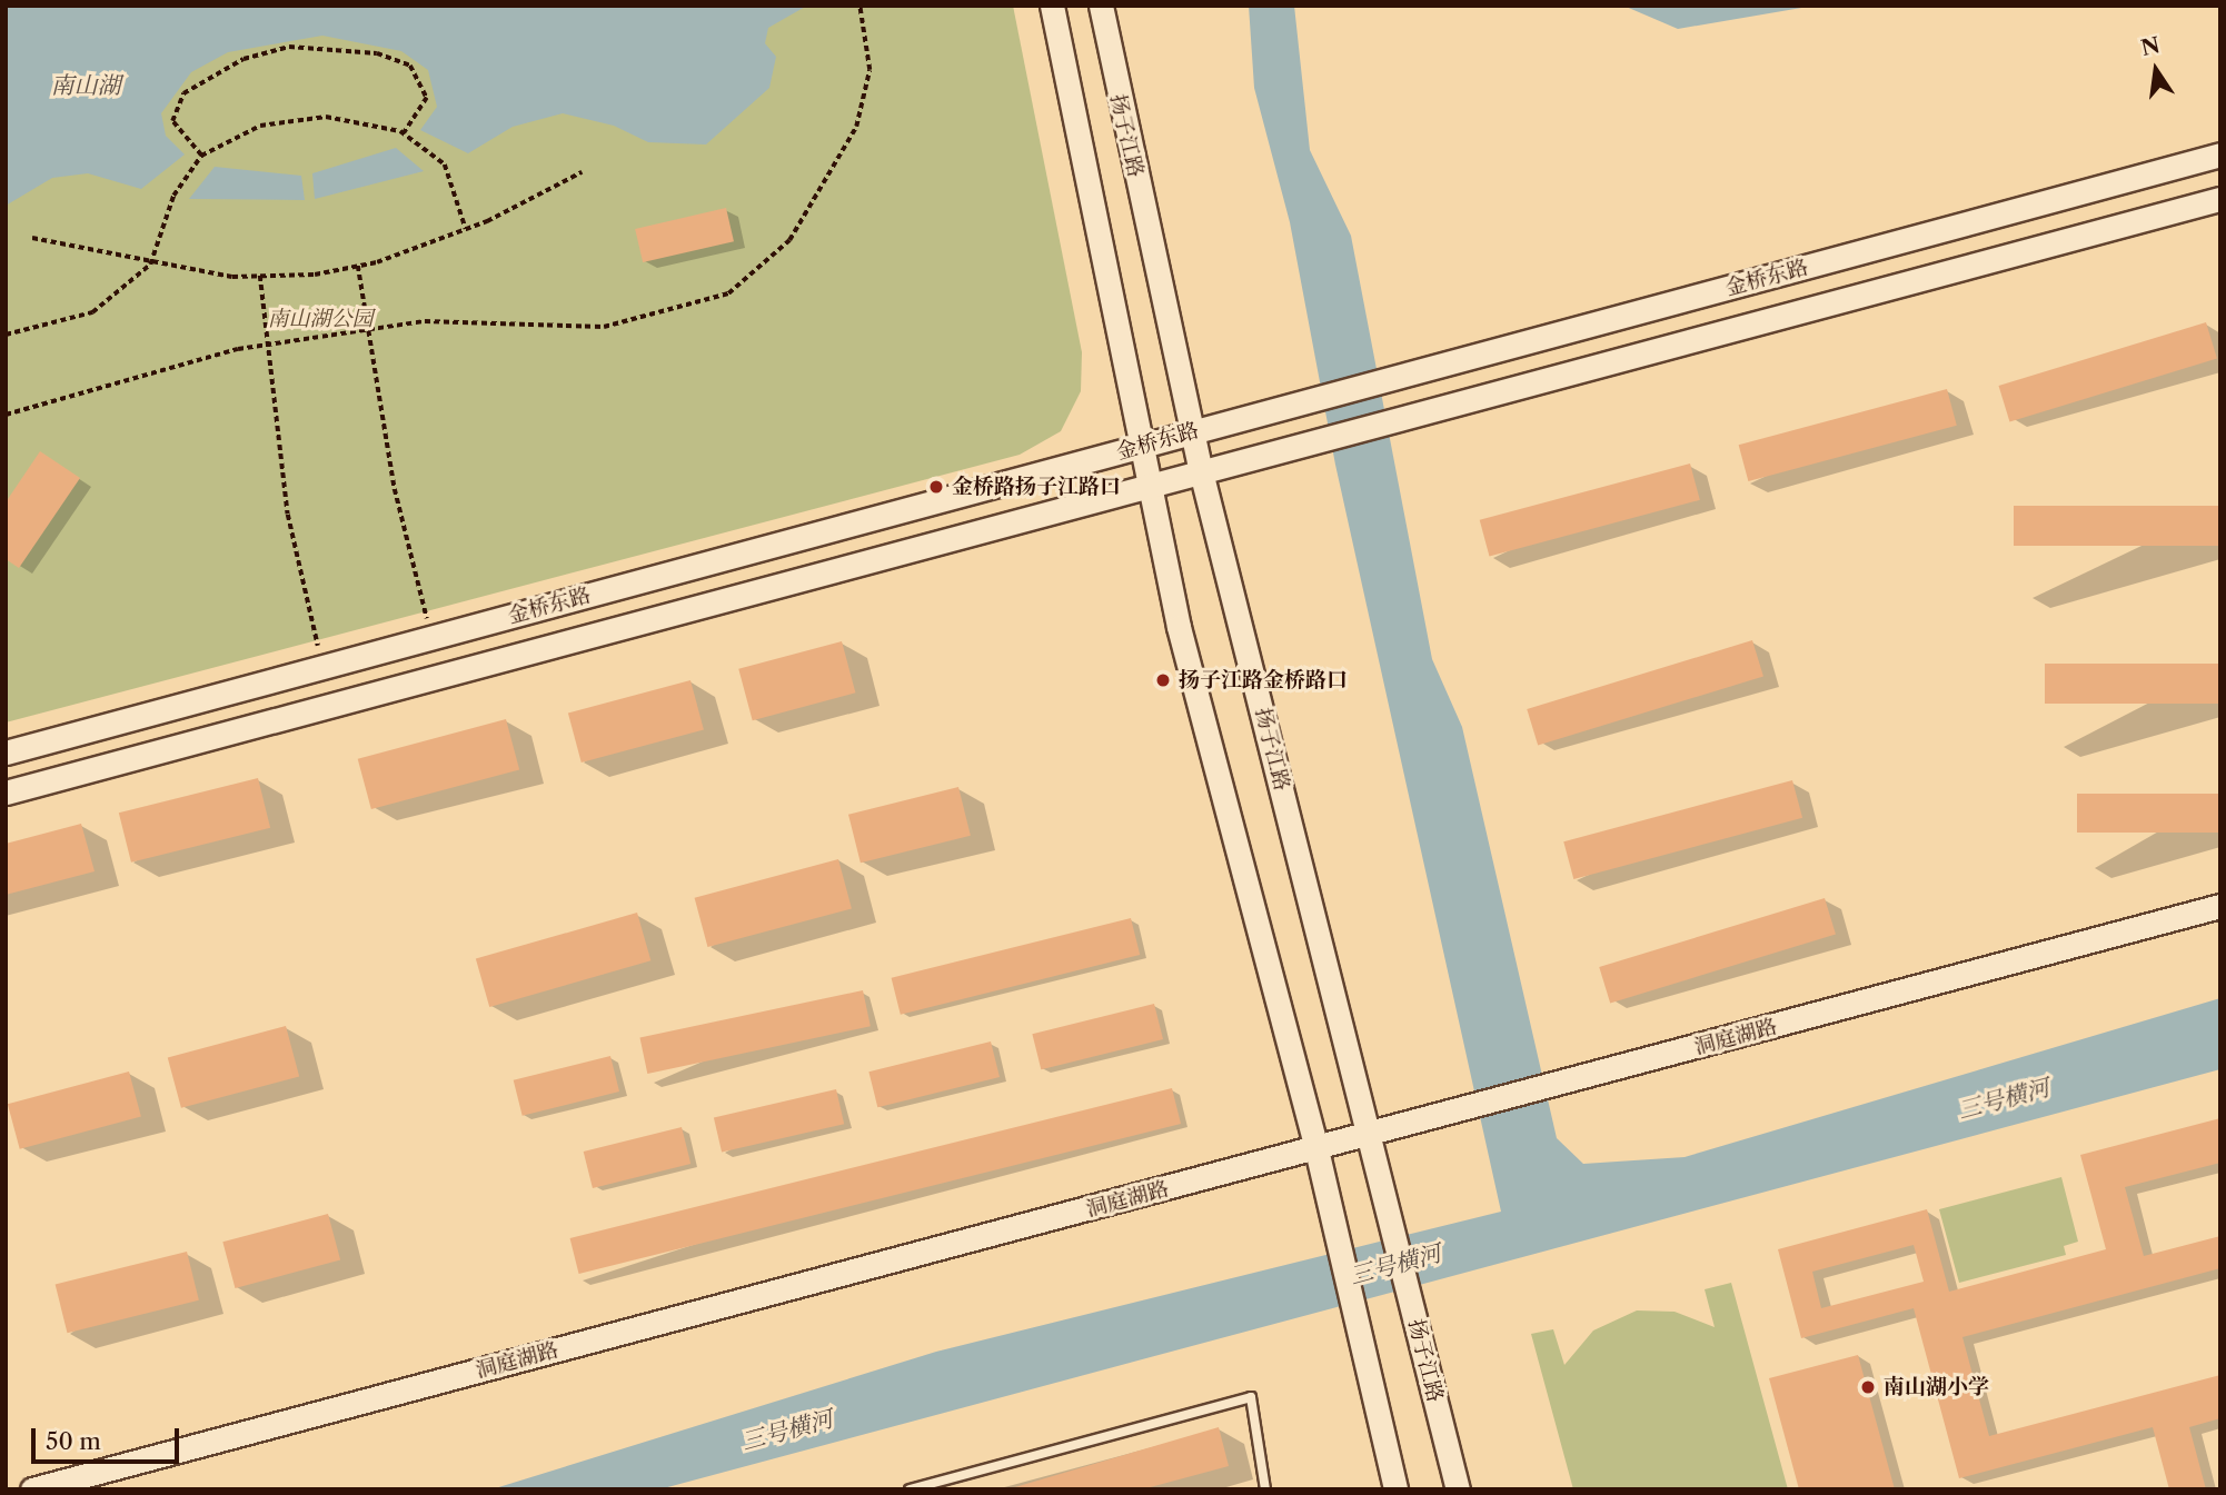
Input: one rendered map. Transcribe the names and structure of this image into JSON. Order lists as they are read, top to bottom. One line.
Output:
{"streets":{"street":["扬子江路","金桥东路","洞庭湖路"]},"crossings":[["扬子江路","金桥东路"],["扬子江路","洞庭湖路"]],"water":["南山湖","三号横河"],"parks":["南山湖公园"],"places":["金桥路扬子江路口","扬子江路金桥路口","南山湖小学"],"scale_bar":"50 m","north":"top"}
